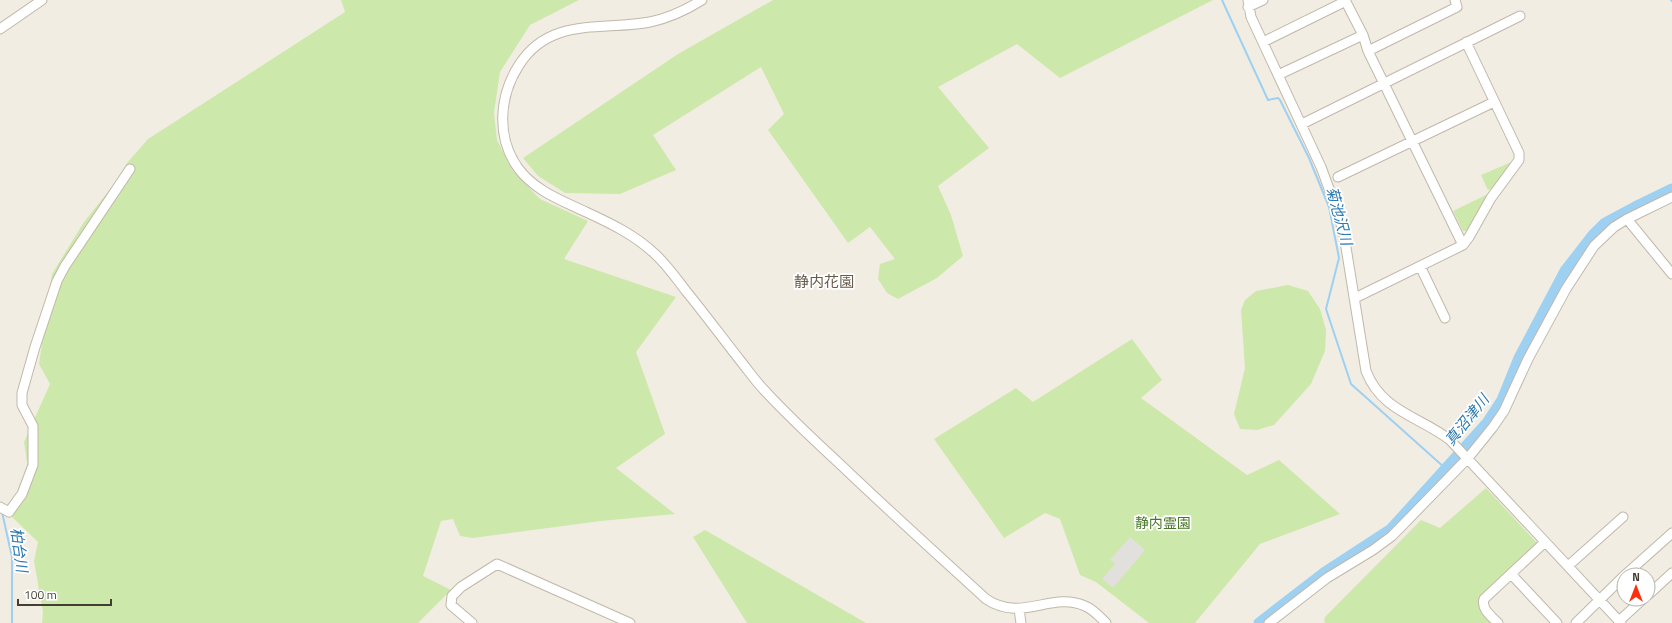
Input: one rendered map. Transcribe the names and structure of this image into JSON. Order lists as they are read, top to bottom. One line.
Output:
{"districts":["静内花園"],"water":["菊池沢川","真沼津川","柏台川"],"parks":["静内霊園"],"scale_bar":"100 m","north":"top"}
